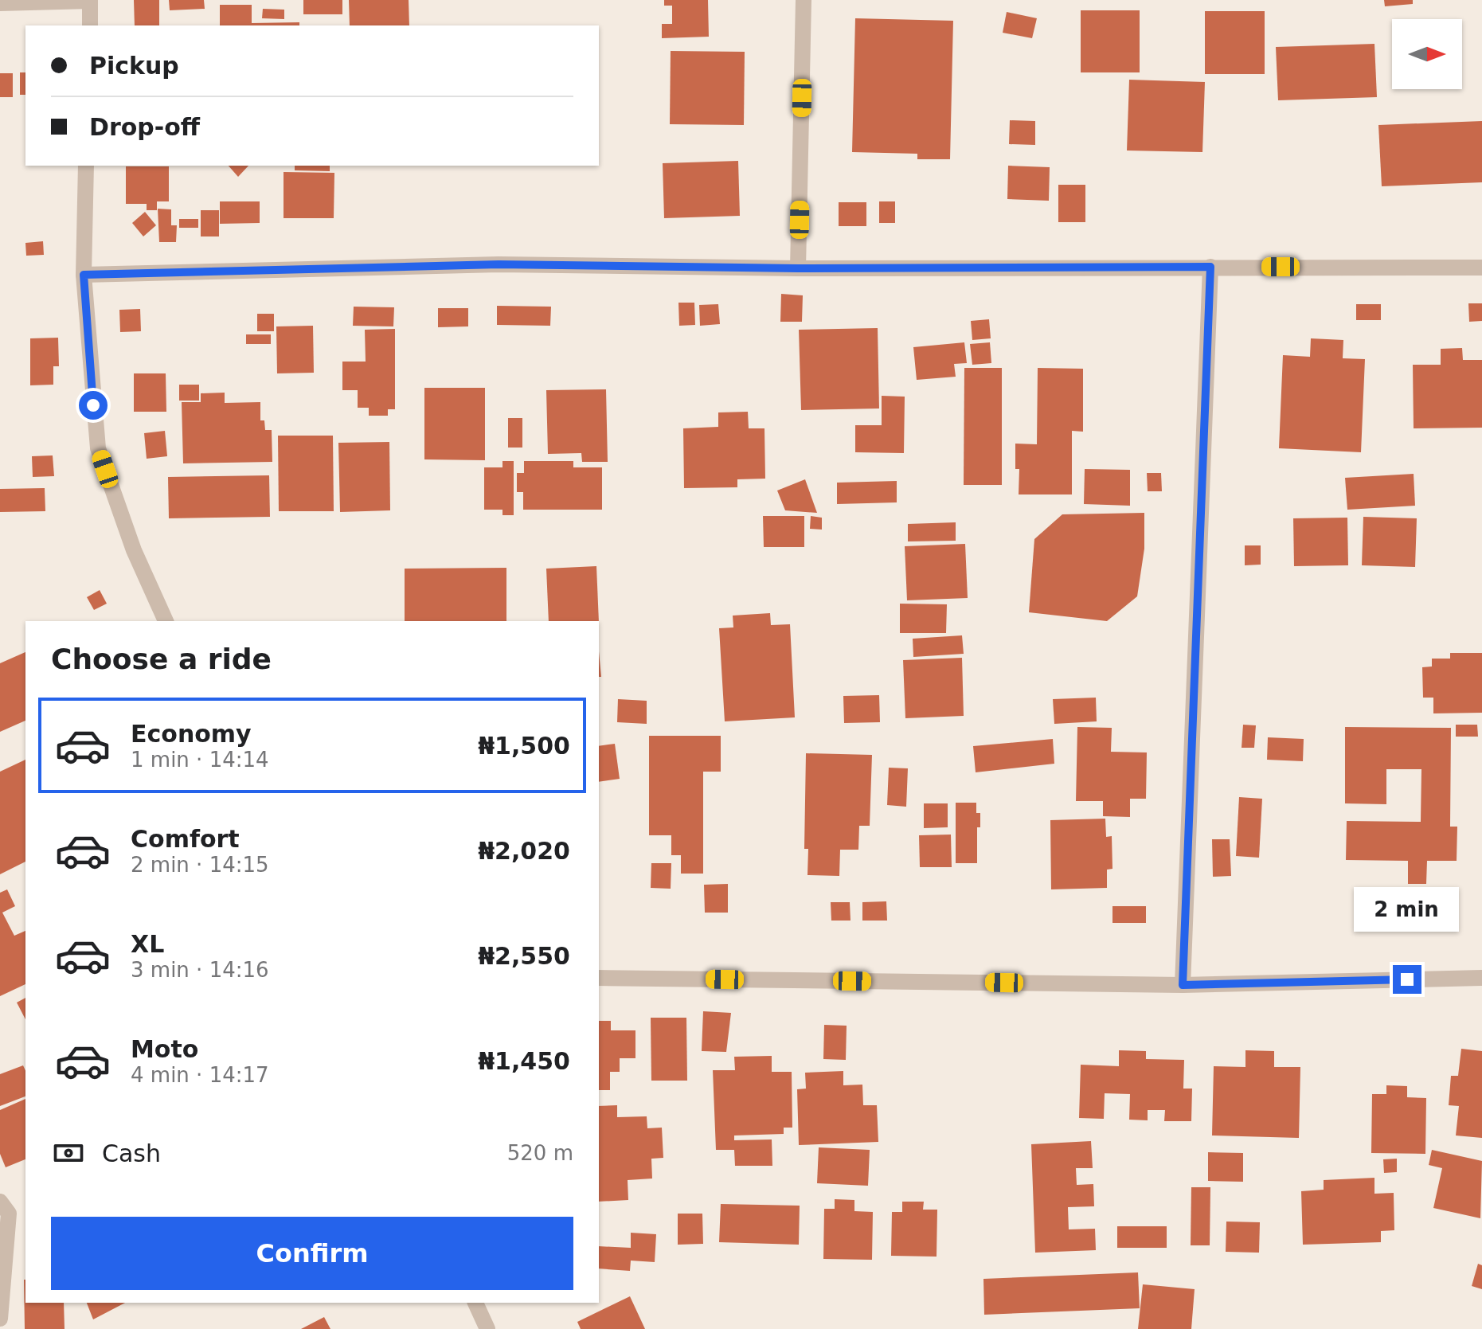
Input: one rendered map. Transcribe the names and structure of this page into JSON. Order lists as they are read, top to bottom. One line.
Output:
{"north":"right","page":{"banner":["Pickup","Drop-off"],"heading":"Choose a ride","list":[{"name":"Economy","note":"1 min · 14:14","value":"₦1,500"},{"name":"Comfort","note":"2 min · 14:15","value":"₦2,020"},{"name":"XL","note":"3 min · 14:16","value":"₦2,550"},{"name":"Moto","note":"4 min · 14:17","value":"₦1,450"}],"bubble":"2 min","pay":["Cash","520 m"],"buttons":"Confirm"}}
